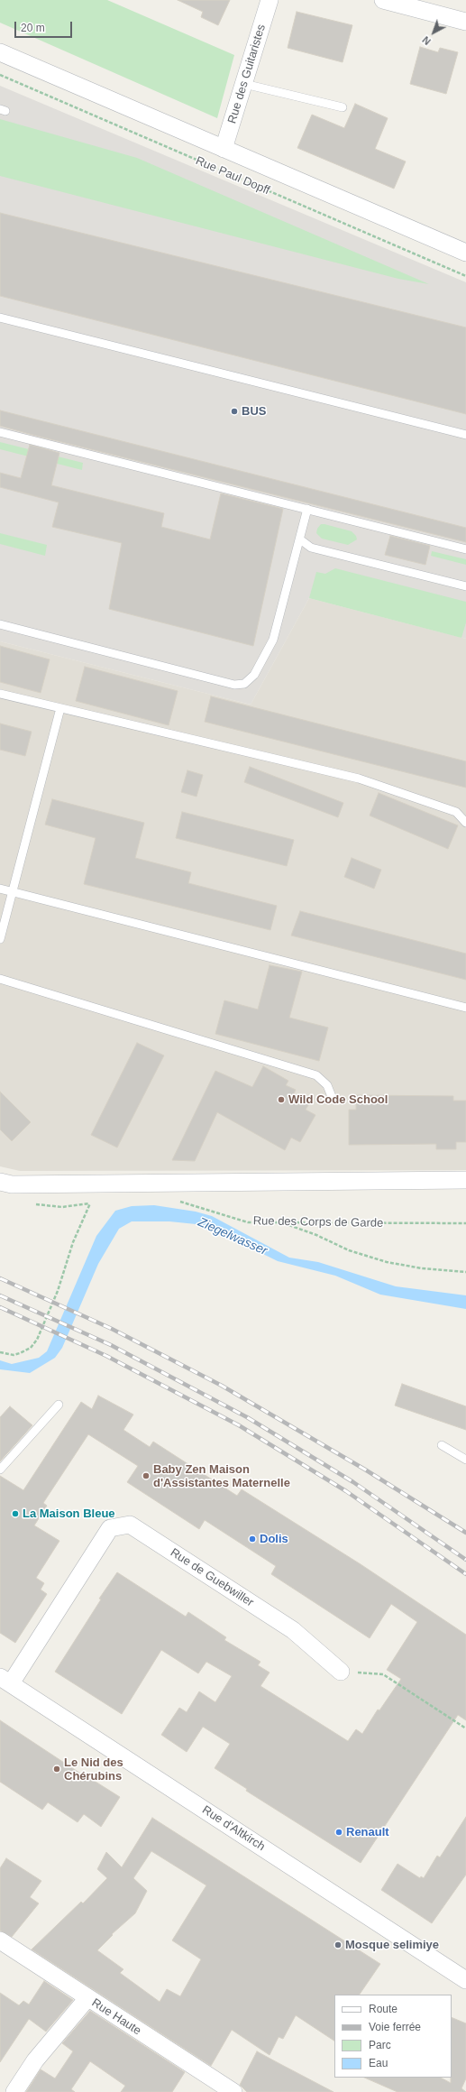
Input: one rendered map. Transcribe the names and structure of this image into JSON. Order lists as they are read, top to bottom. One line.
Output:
{"streets":{"street":["Rue des Guitaristes","Rue Paul Dopff","Rue de Guebwiller","Rue d'Altkirch","Rue Haute"],"path":["Rue des Corps de Garde"]},"crossings":[["Rue des Guitaristes","Rue Paul Dopff"],["Rue de Guebwiller","Rue d'Altkirch"]],"water":["Ziegelwasser"],"places":["BUS","Wild Code School","Baby Zen Maison d'Assistantes Maternelle","La Maison Bleue","Dolis","Le Nid des Chérubins","Renault","Mosque selimiye"],"legend":["Route","Voie ferrée","Parc","Eau"],"scale_bar":"20 m","north":"bottom left"}
